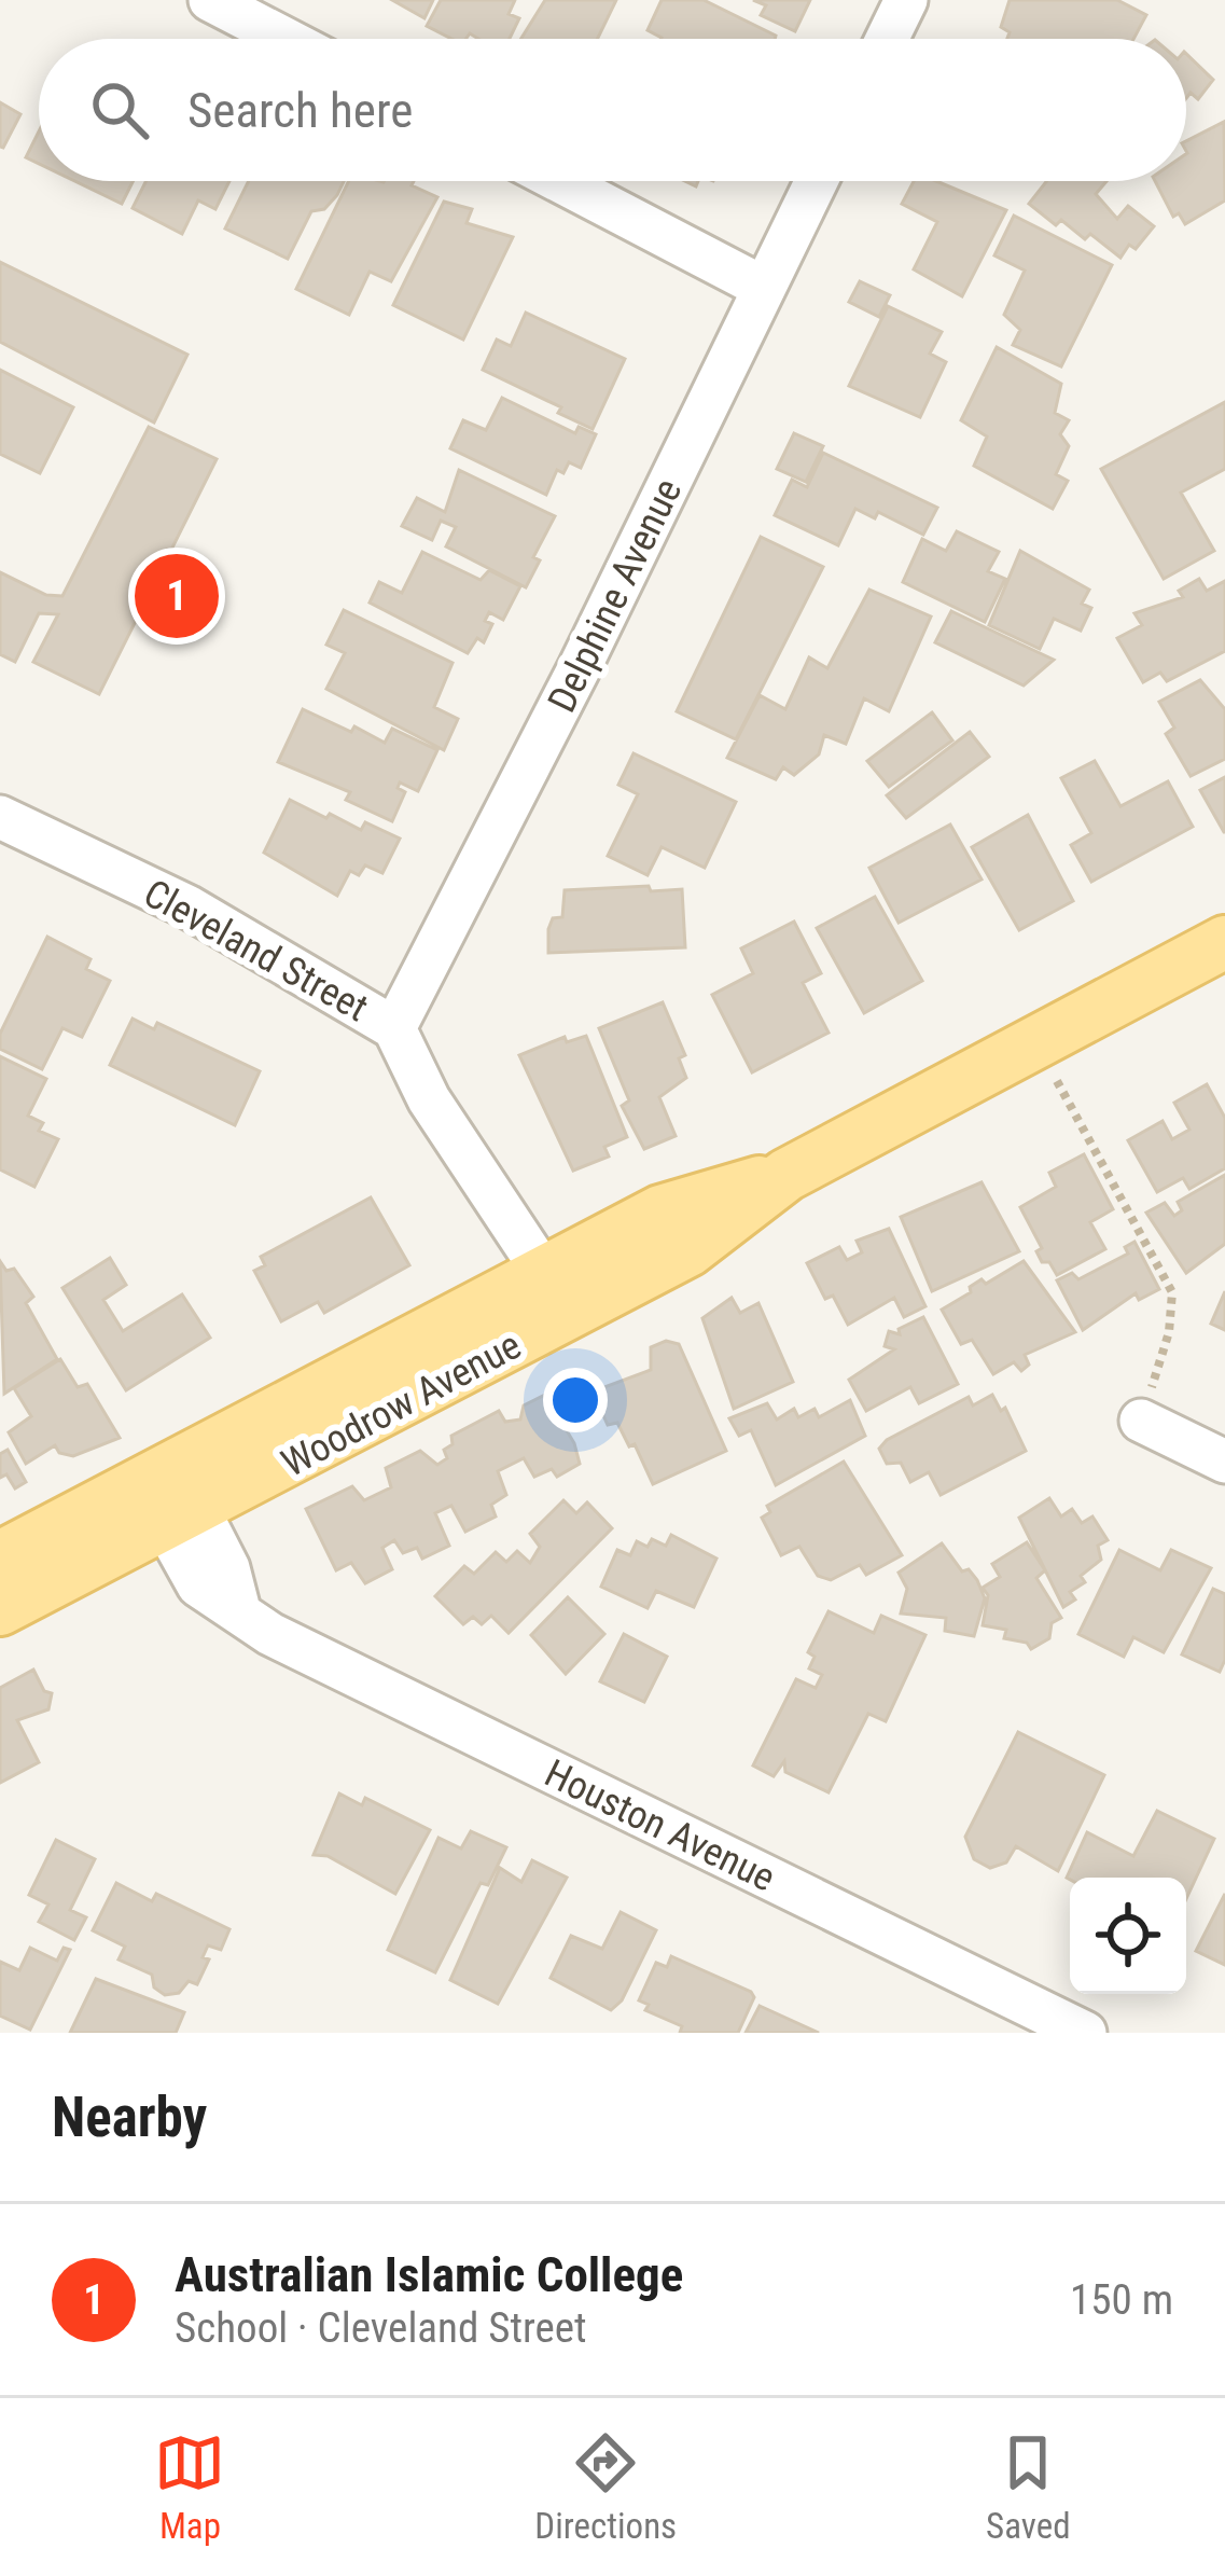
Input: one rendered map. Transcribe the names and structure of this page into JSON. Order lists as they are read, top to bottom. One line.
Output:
{"streets":{"main road":["Woodrow Avenue"],"street":["Delphine Avenue","Cleveland Street","Houston Avenue"]},"crossings":[["Delphine Avenue","Cleveland Street"],["Cleveland Street","Woodrow Avenue"],["Woodrow Avenue","Houston Avenue"]],"page":{"search":"Search here","pins":"1","heading":"Nearby","list":[{"mark":"1","name":"Australian Islamic College","note":"School · Cleveland Street","value":"150 m"}],"nav":["Map","Directions","Saved"]}}
